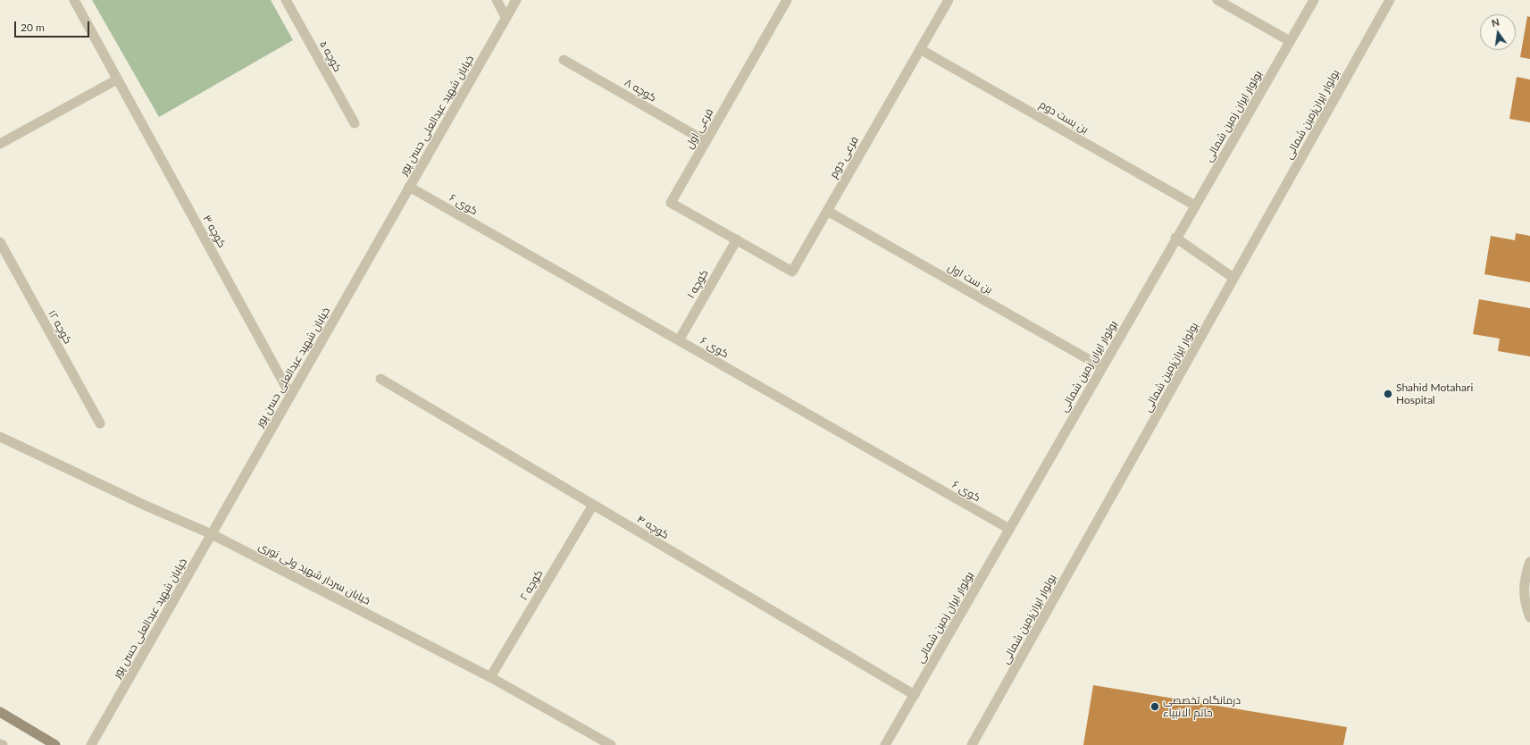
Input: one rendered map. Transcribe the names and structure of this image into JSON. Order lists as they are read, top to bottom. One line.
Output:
{"streets":{"street":["کوچه ۵","کوچه ۸","بولوار ایران‌زمین شمالی","خیابان شهید عبدالعلی حسن پور","بولوار ایران زمین شمالی","بن بست دوم","فرعی اول","فرعی دوم","کوی ۶","کوچه ۳","بن ست اول","کوچه ۱","کوچه ۱۲","کوچه ۴","خیابان سردار شهید ولی نوری","کوچه ۲"]},"crossings":[["کوچه ۸","فرعی اول"],["خیابان شهید عبدالعلی حسن پور","کوی ۶"],["خیابان شهید عبدالعلی حسن پور","کوچه ۳"],["خیابان شهید عبدالعلی حسن پور","خیابان سردار شهید ولی نوری"],["بولوار ایران زمین شمالی","بن بست دوم"],["بولوار ایران زمین شمالی","کوی ۶"],["بولوار ایران زمین شمالی","بن ست اول"],["بولوار ایران زمین شمالی","کوچه ۴"],["بن بست دوم","فرعی دوم"],["فرعی اول","فرعی دوم"],["فرعی اول","کوچه ۱"],["فرعی دوم","بن ست اول"],["فرعی دوم","کوچه ۱"],["کوی ۶","کوچه ۱"],["کوچه ۴","کوچه ۲"],["خیابان سردار شهید ولی نوری","کوچه ۲"]],"places":["Shahid Motahari Hospital","درمانگاه تخصصی خاتم الانبیاء"],"scale_bar":"20 m","north":"top"}
